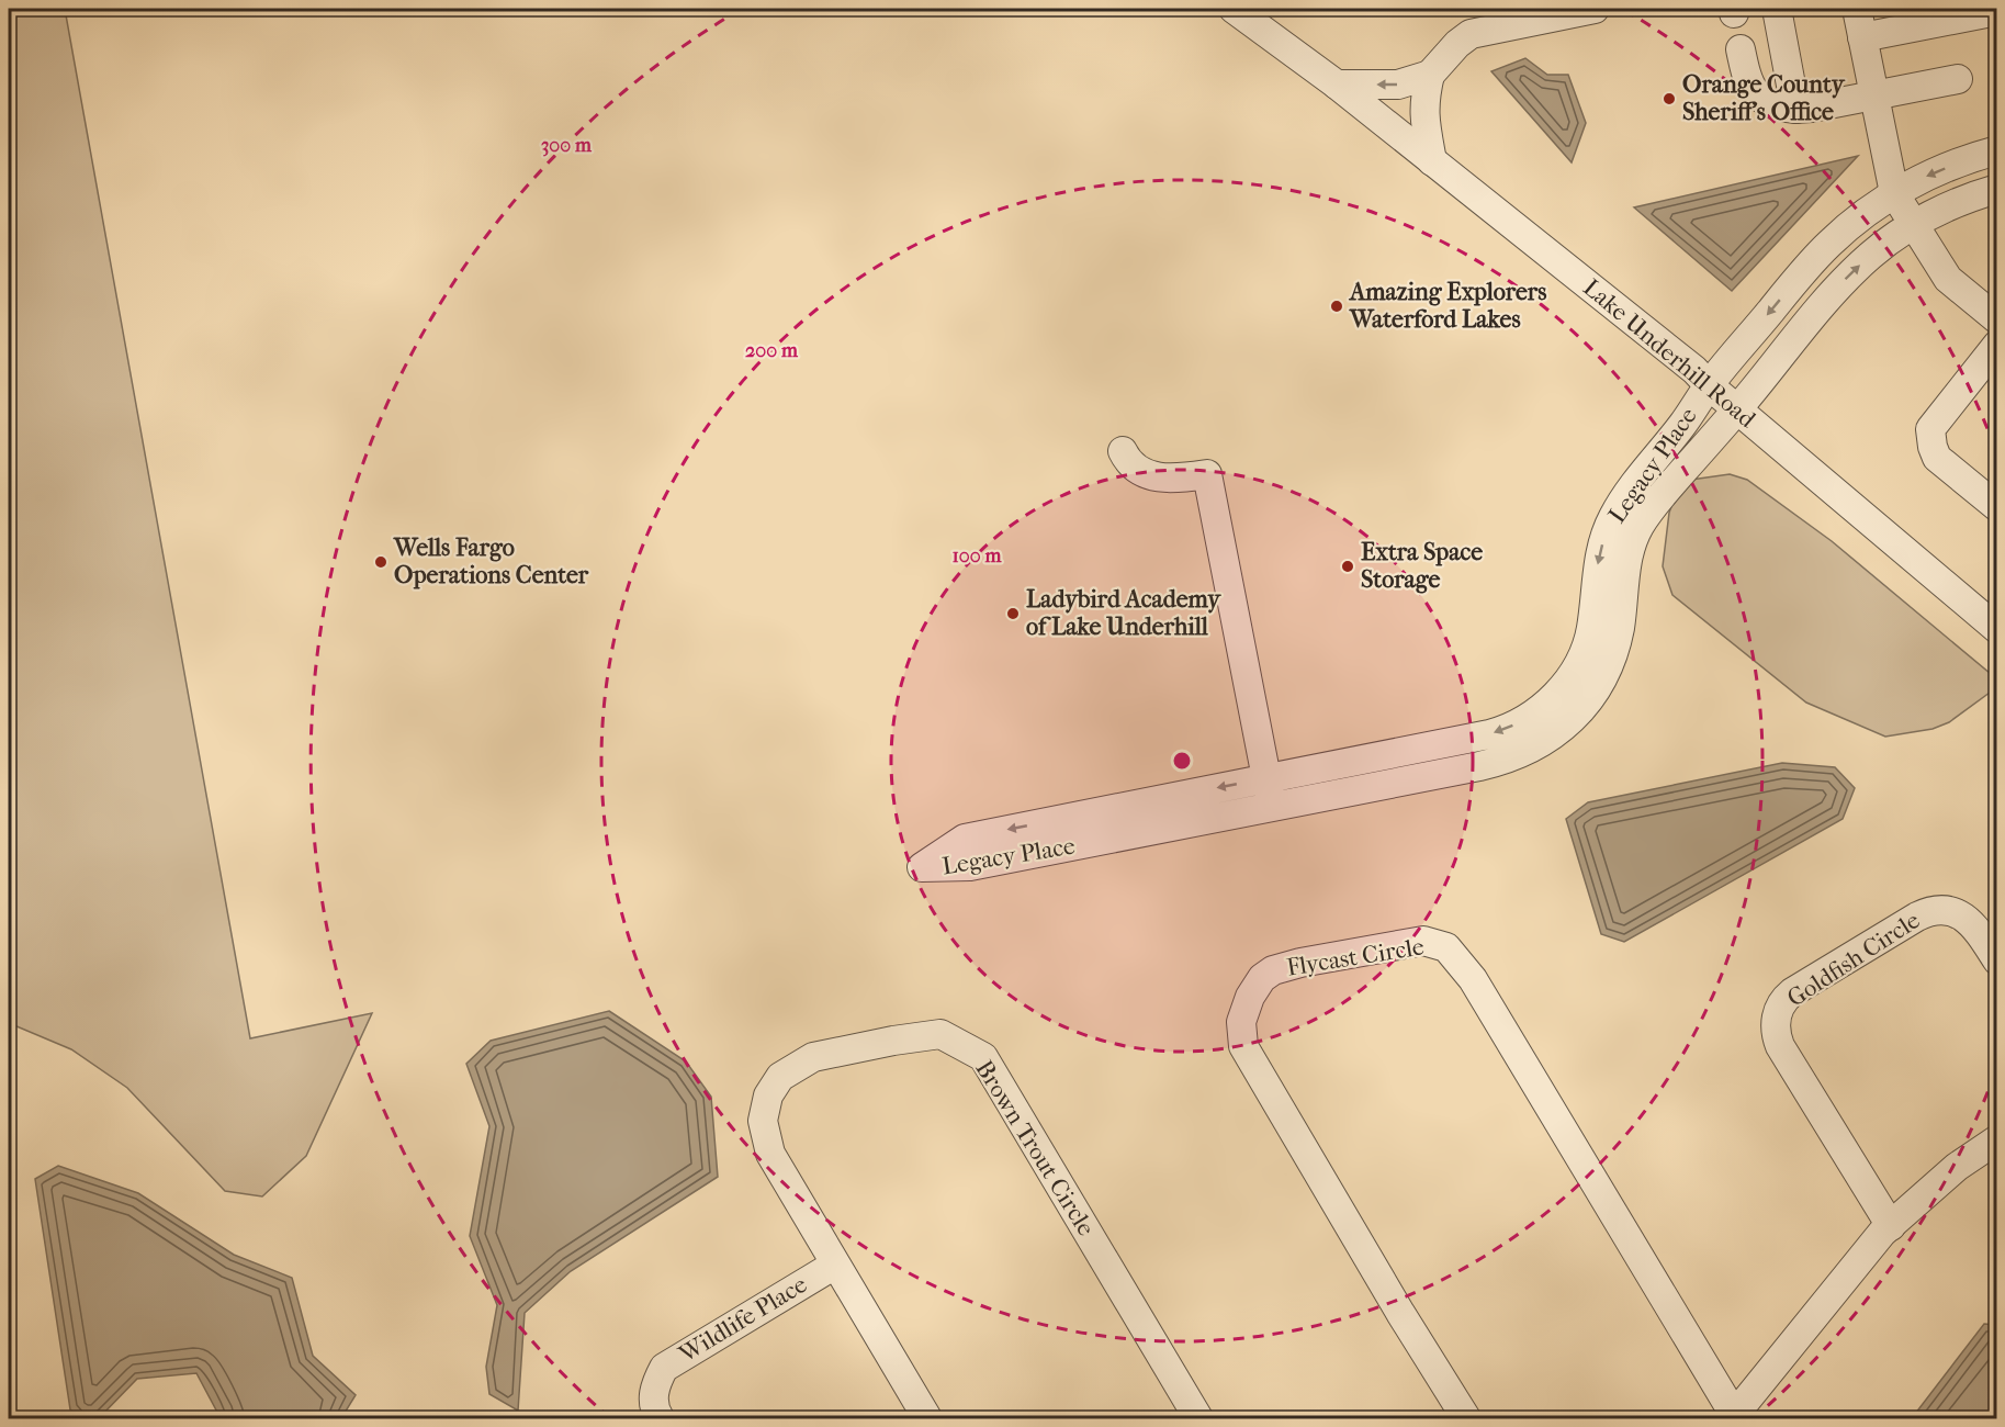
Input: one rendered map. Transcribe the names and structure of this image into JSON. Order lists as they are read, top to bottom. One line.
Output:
{"streets":{"street":["Lake Underhill Road","Legacy Place","Flycast Circle","Goldfish Circle","Brown Trout Circle","Wildlife Place"]},"crossings":[["Lake Underhill Road","Legacy Place"],["Brown Trout Circle","Wildlife Place"]],"places":["Orange County Sheriff's Office","Amazing Explorers Waterford Lakes","Wells Fargo Operations Center","Extra Space Storage","Ladybird Academy of Lake Underhill"],"rings":["300 m","200 m","100 m"]}
